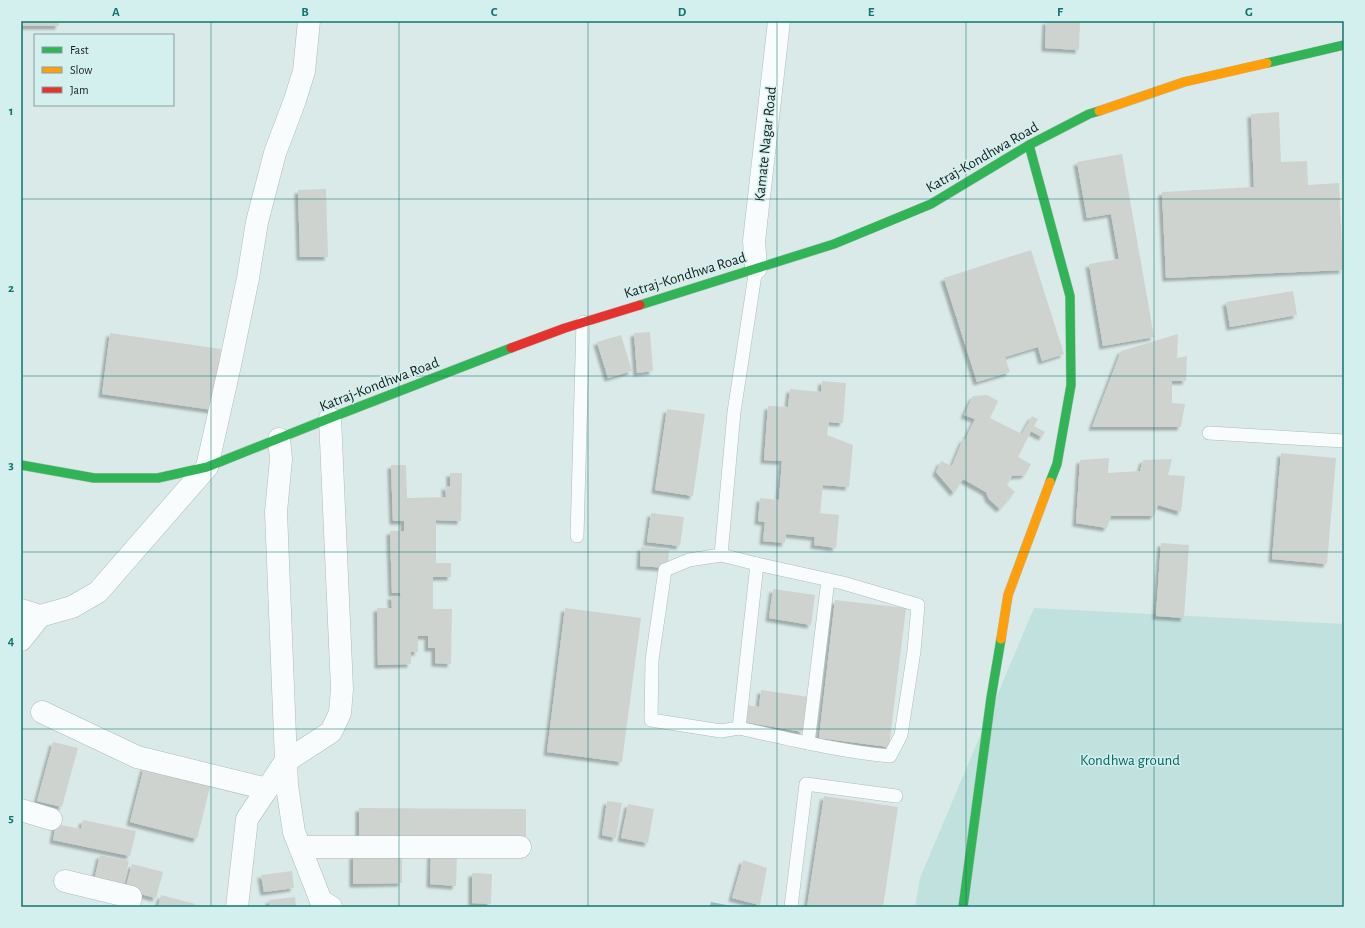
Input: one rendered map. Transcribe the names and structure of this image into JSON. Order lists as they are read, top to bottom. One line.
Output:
{"streets":{"main road":["Katraj-Kondhwa Road"],"street":["Kamate Nagar Road"]},"crossings":[["Kamate Nagar Road","Katraj-Kondhwa Road"]],"parks":["Kondhwa ground"],"legend":["Fast","Slow","Jam"],"grid":{"columns":["A","B","C","D","E","F","G"],"rows":["1","2","3","4","5"]}}
